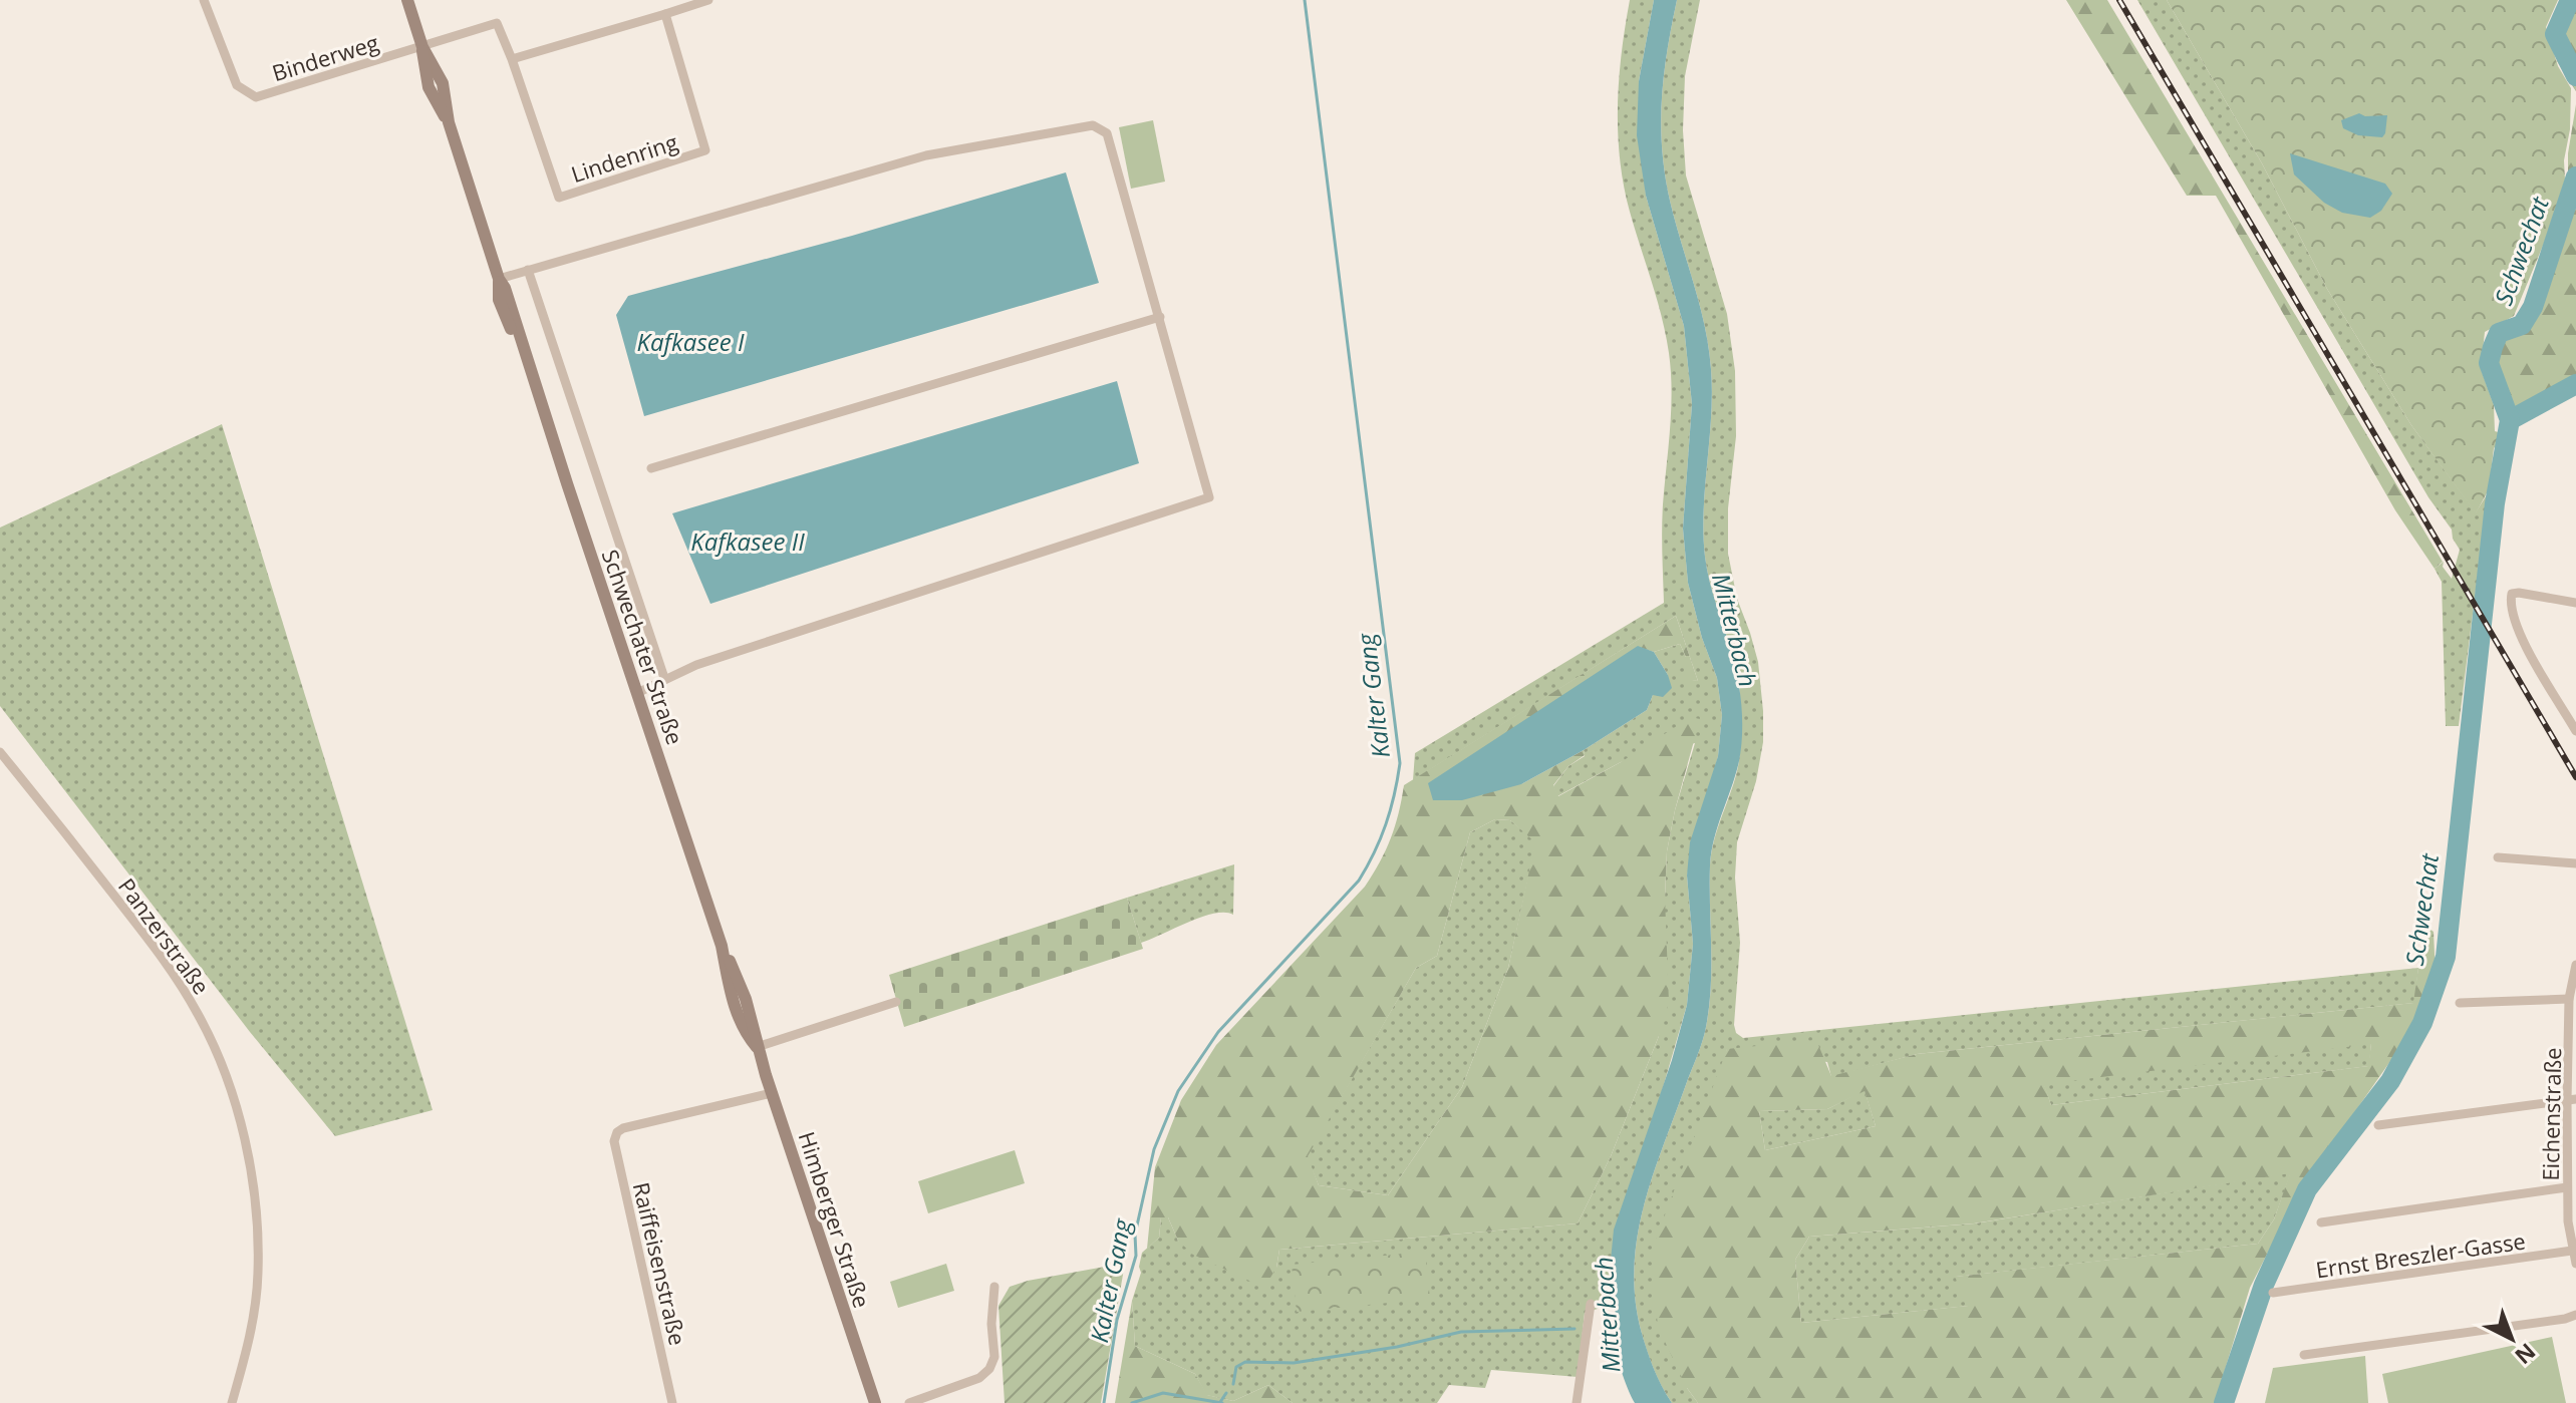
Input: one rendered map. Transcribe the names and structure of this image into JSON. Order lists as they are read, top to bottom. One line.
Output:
{"streets":{"main road":["Schwechater Straße","Himberger Straße"],"street":["Binderweg","Lindenring","Panzerstraße","Eichenstraße","Ernst Breszler-Gasse","Raiffeisenstraße"]},"crossings":[["Binderweg","Lindenring"],["Binderweg","Schwechater Straße"],["Lindenring","Schwechater Straße"],["Schwechater Straße","Himberger Straße"],["Eichenstraße","Ernst Breszler-Gasse"],["Himberger Straße","Raiffeisenstraße"]],"water":["Schwechat","Kafkasee I","Kafkasee II","Mitterbach","Kalter Gang"],"north":"bottom right"}
